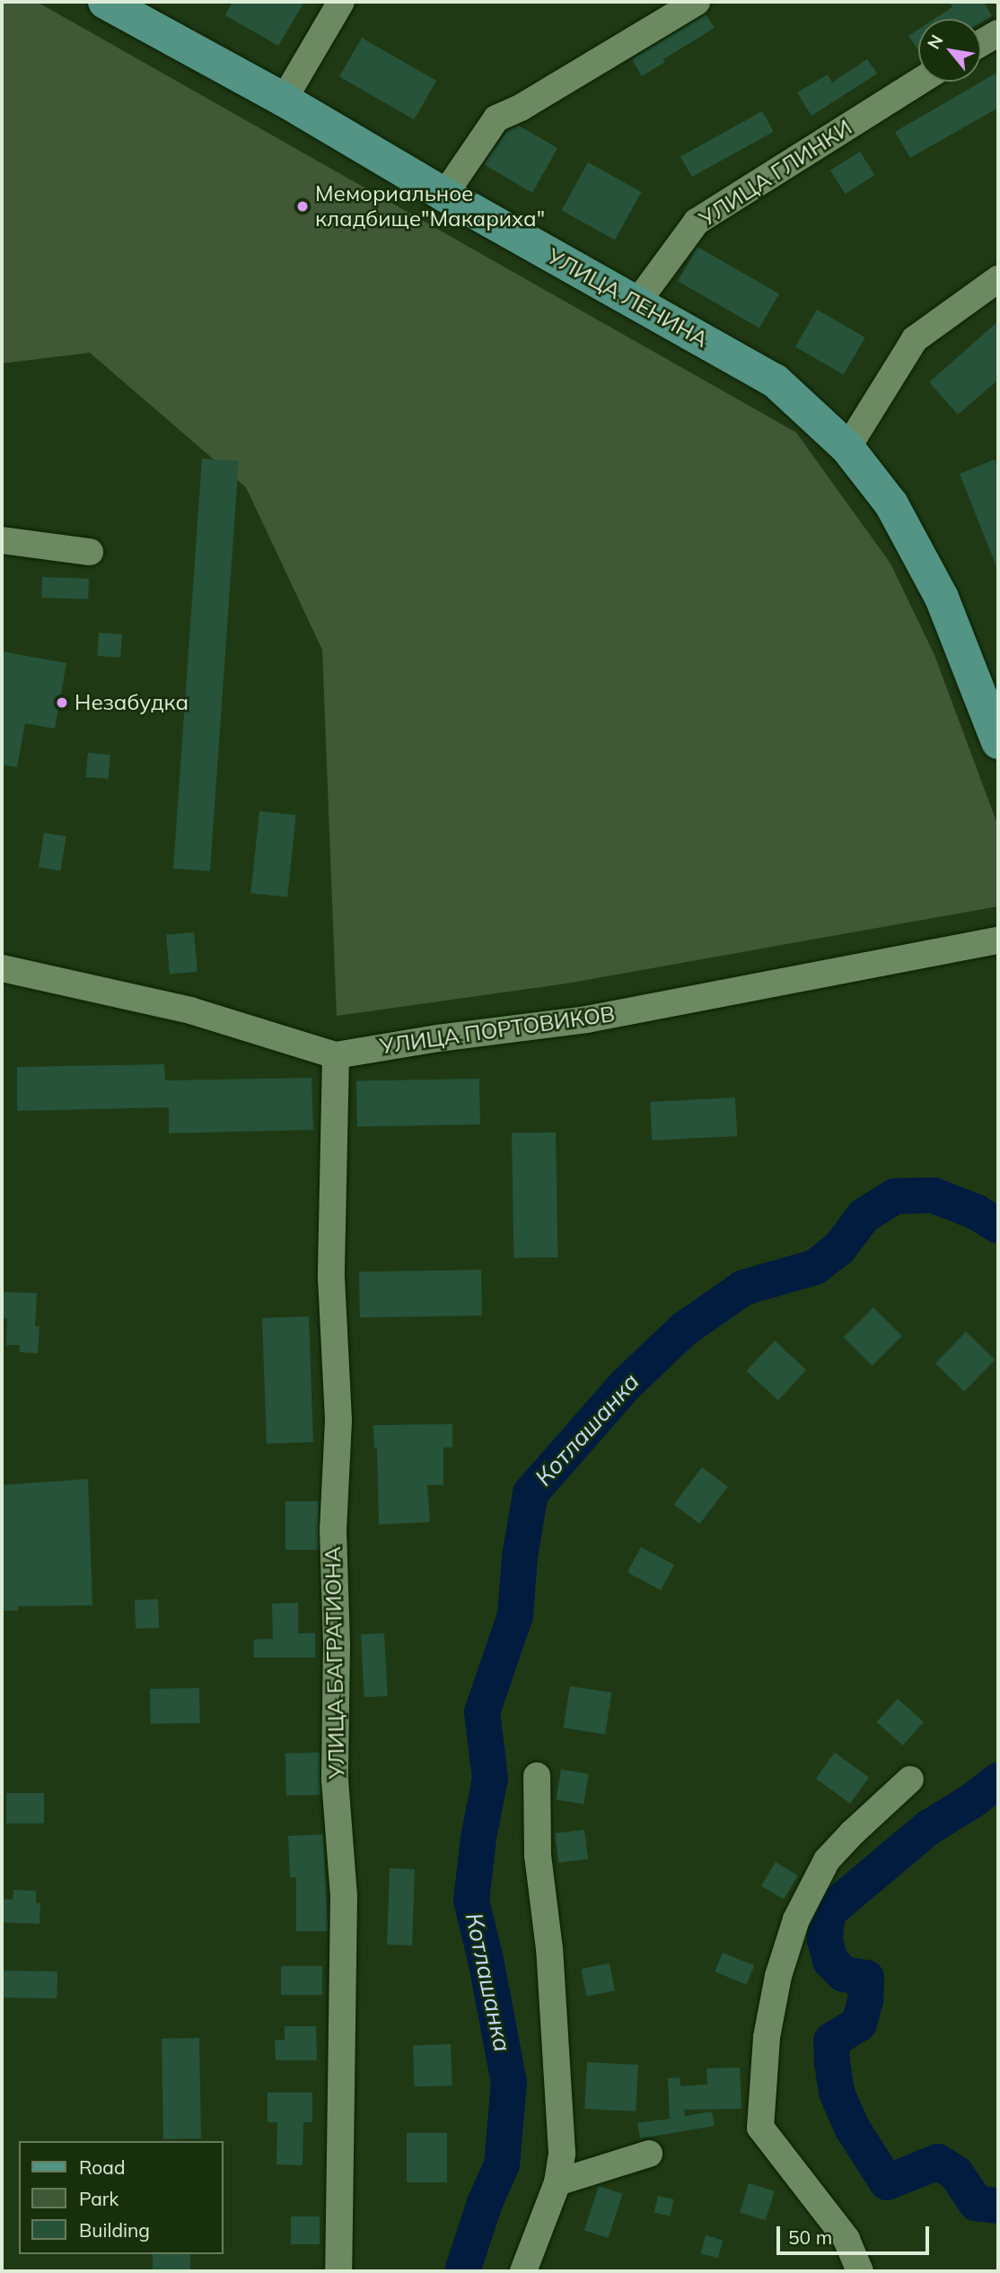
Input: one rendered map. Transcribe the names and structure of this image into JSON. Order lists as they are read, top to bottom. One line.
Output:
{"streets":{"main road":["УЛИЦА ЛЕНИНА"],"street":["УЛИЦА ГЛИНКИ","УЛИЦА ПОРТОВИКОВ","УЛИЦА БАГРАТИОНА"]},"crossings":[["УЛИЦА ГЛИНКИ","УЛИЦА ЛЕНИНА"],["УЛИЦА ПОРТОВИКОВ","УЛИЦА БАГРАТИОНА"]],"water":["Котлашанка"],"places":["Мемориальное кладбище\"Макариха\"","Незабудка"],"legend":["Road","Park","Building"],"scale_bar":"50 m","north":"top left"}
